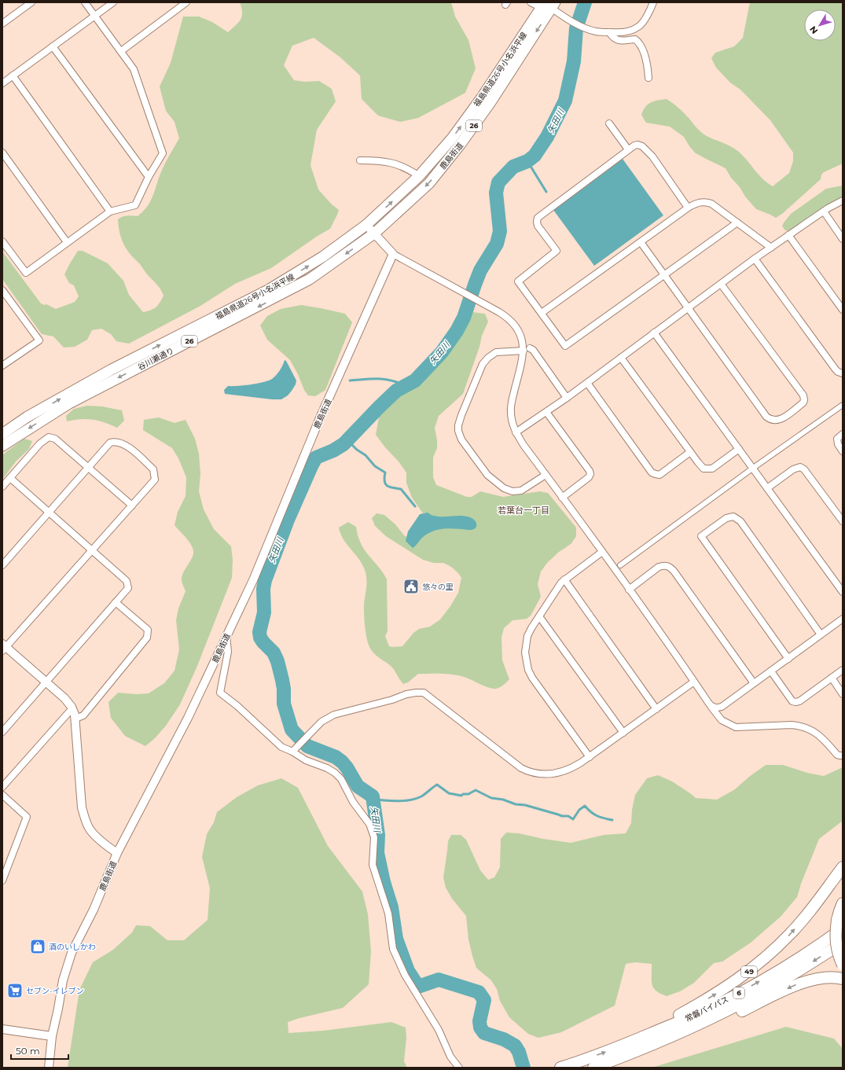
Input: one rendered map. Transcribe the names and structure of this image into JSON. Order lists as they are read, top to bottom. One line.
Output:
{"streets":{"highway":["49","6","常磐バイパス"],"main road":["福島県道26号小名浜平線","26","鹿島街道","谷川瀬通り"]},"crossings":[["福島県道26号小名浜平線","鹿島街道"],["鹿島街道","谷川瀬通り"],["49","常磐バイパス"]],"one_way":["福島県道26号小名浜平線","谷川瀬通り"],"districts":["若葉台一丁目"],"water":["矢田川"],"places":{"public building":["悠々の里"],"shop":["酒のいしかわ"],"supermarket":["セブン-イレブン"]},"scale_bar":"50 m","north":"bottom left"}
